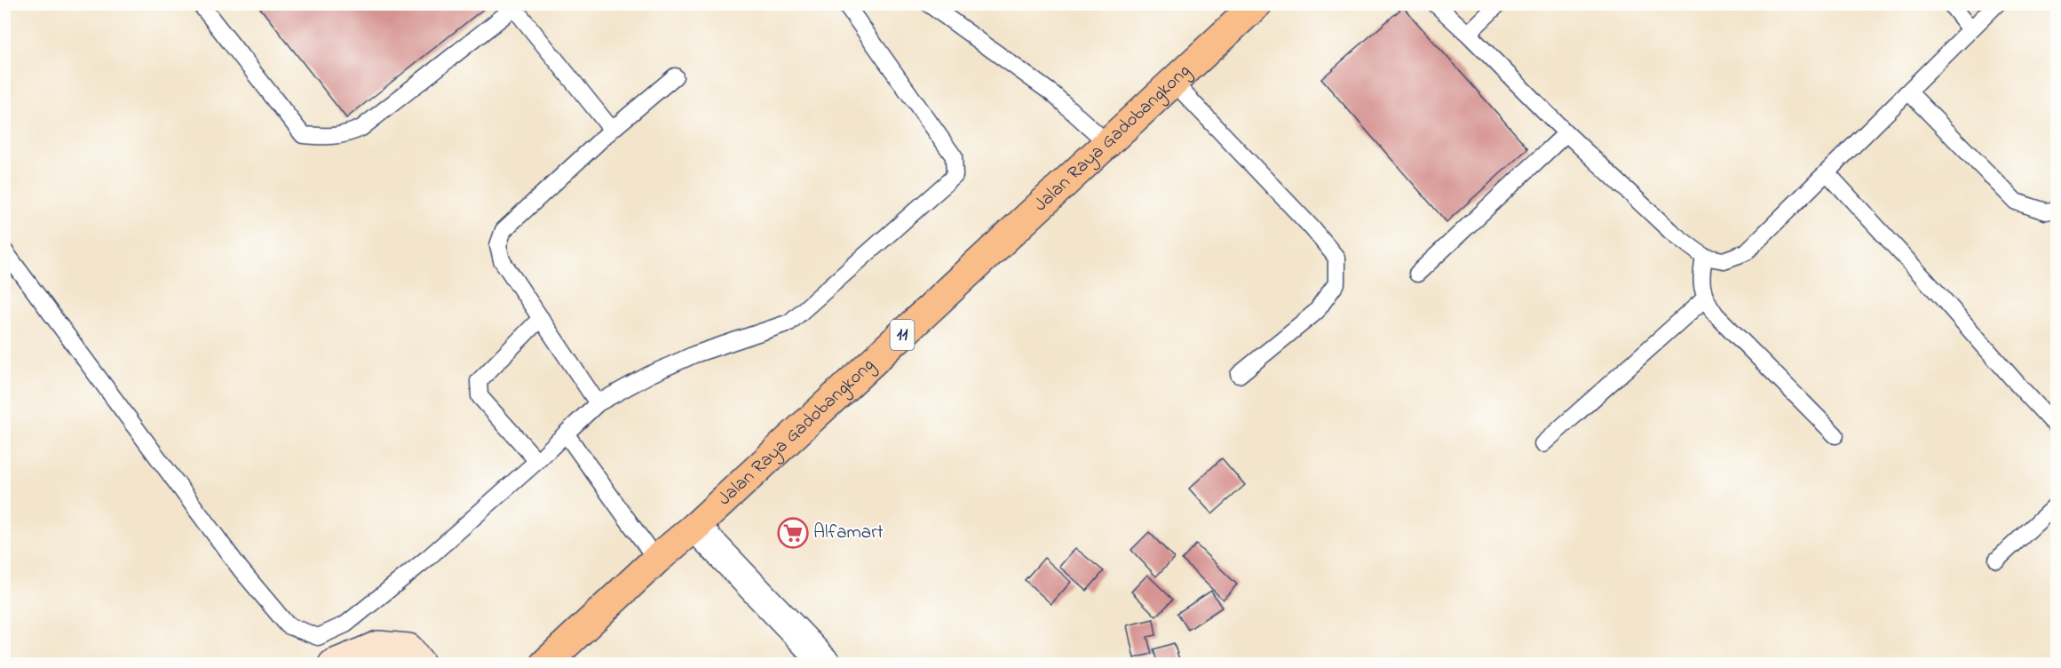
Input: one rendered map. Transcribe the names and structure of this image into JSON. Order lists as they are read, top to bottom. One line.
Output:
{"streets":{"highway":["Jalan Raya Gadobangkong","11"]},"places":{"supermarket":["Alfamart"]}}
